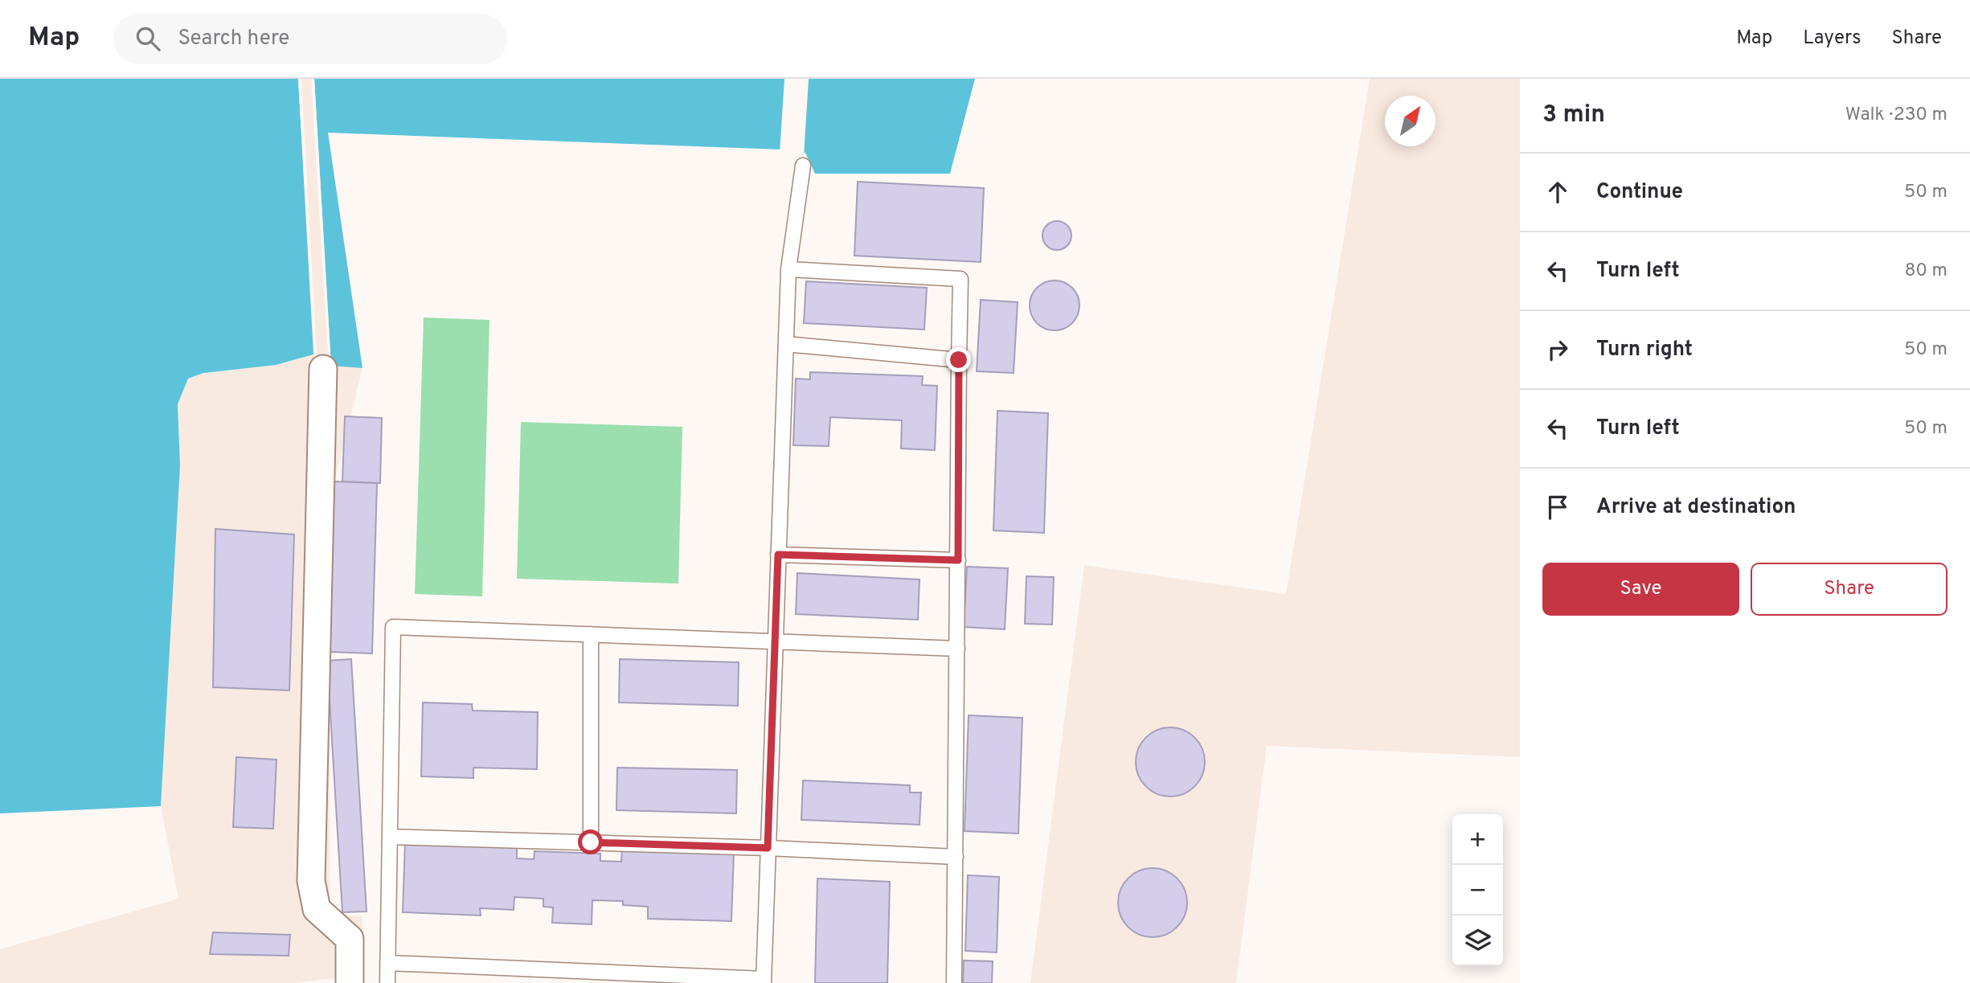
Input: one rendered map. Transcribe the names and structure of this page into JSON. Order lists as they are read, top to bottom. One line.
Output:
{"north":"top right","page":{"header":"Map","search":"Search here","nav":["Map","Layers","Share"],"heading":["3 min","Walk · 230 m"],"list":[["Continue","50 m"],["Turn left","80 m"],["Turn right","50 m"],["Turn left","50 m"],"Arrive at destination"],"buttons":["Save","Share"],"map_buttons":["+","−"]}}
